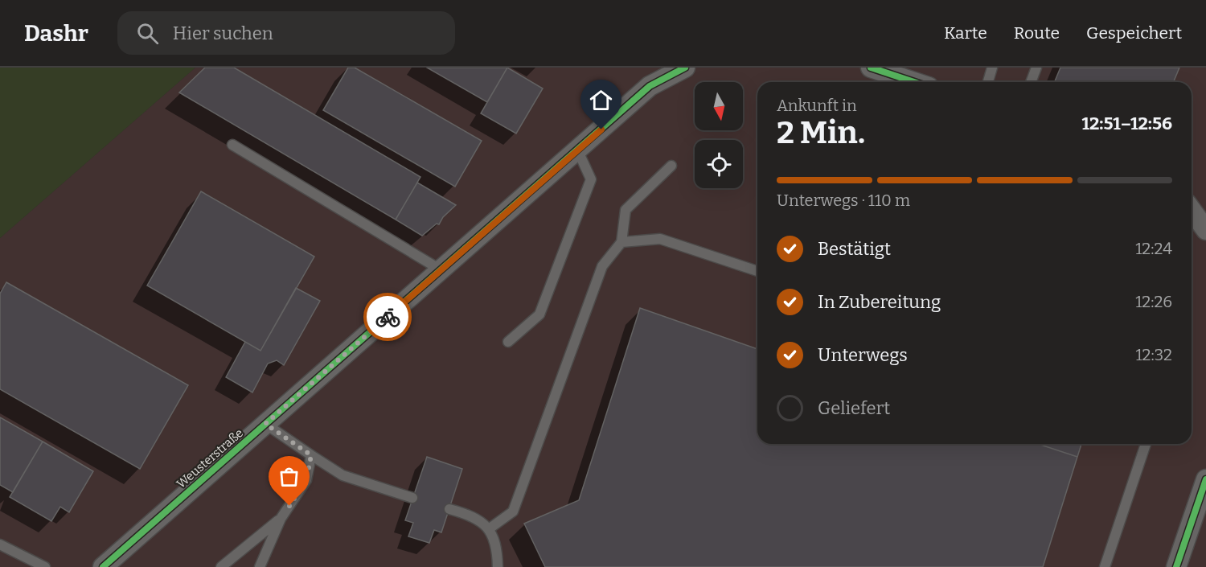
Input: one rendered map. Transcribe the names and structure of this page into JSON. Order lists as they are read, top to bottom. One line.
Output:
{"streets":{"street":["Weusterstraße"]},"north":"bottom","page":{"header":"Dashr","search":"Hier suchen","nav":["Karte","Route","Gespeichert"],"heading":["2 Min.","Ankunft in","12:51–12:56"],"bar":"Unterwegs · 110 m","list":[["Bestätigt","12:24"],["In Zubereitung","12:26"],["Unterwegs","12:32"],"Geliefert"]}}
